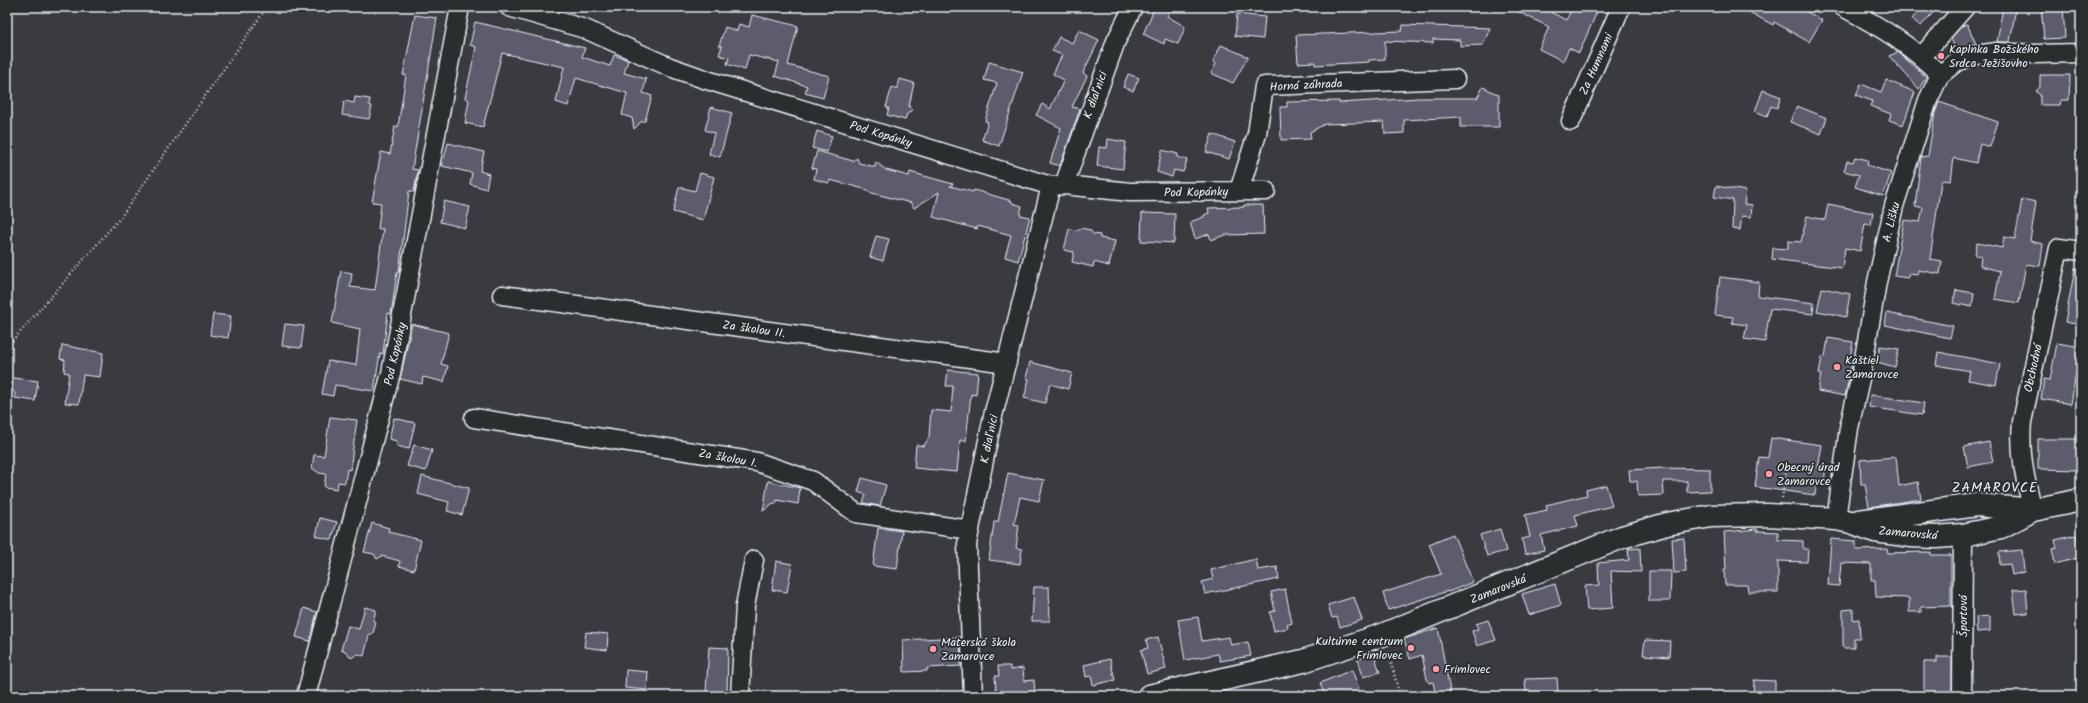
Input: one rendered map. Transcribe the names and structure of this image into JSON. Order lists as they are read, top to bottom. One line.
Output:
{"streets":{"main road":["Zamarovská"],"street":["Za Humnami","Horná záhrada","K diaľnici","Pod Kopánky","A. Lišku","Za školou II.","Obchodná","Za školou I.","Športová"]},"crossings":[["Horná záhrada","Pod Kopánky"],["K diaľnici","Pod Kopánky"],["K diaľnici","Za školou II."],["K diaľnici","Za školou I."],["A. Lišku","Zamarovská"],["Obchodná","Zamarovská"],["Zamarovská","Športová"]],"districts":["ZAMAROVCE"],"places":["Kaplnka Božského Srdca Ježišovho","Kaštiel Zamarovce","Obecný úrad Zamarovce","Kultúrne centrum Frimlovec","Materská škola Zamarovce","Frimlovec"]}
